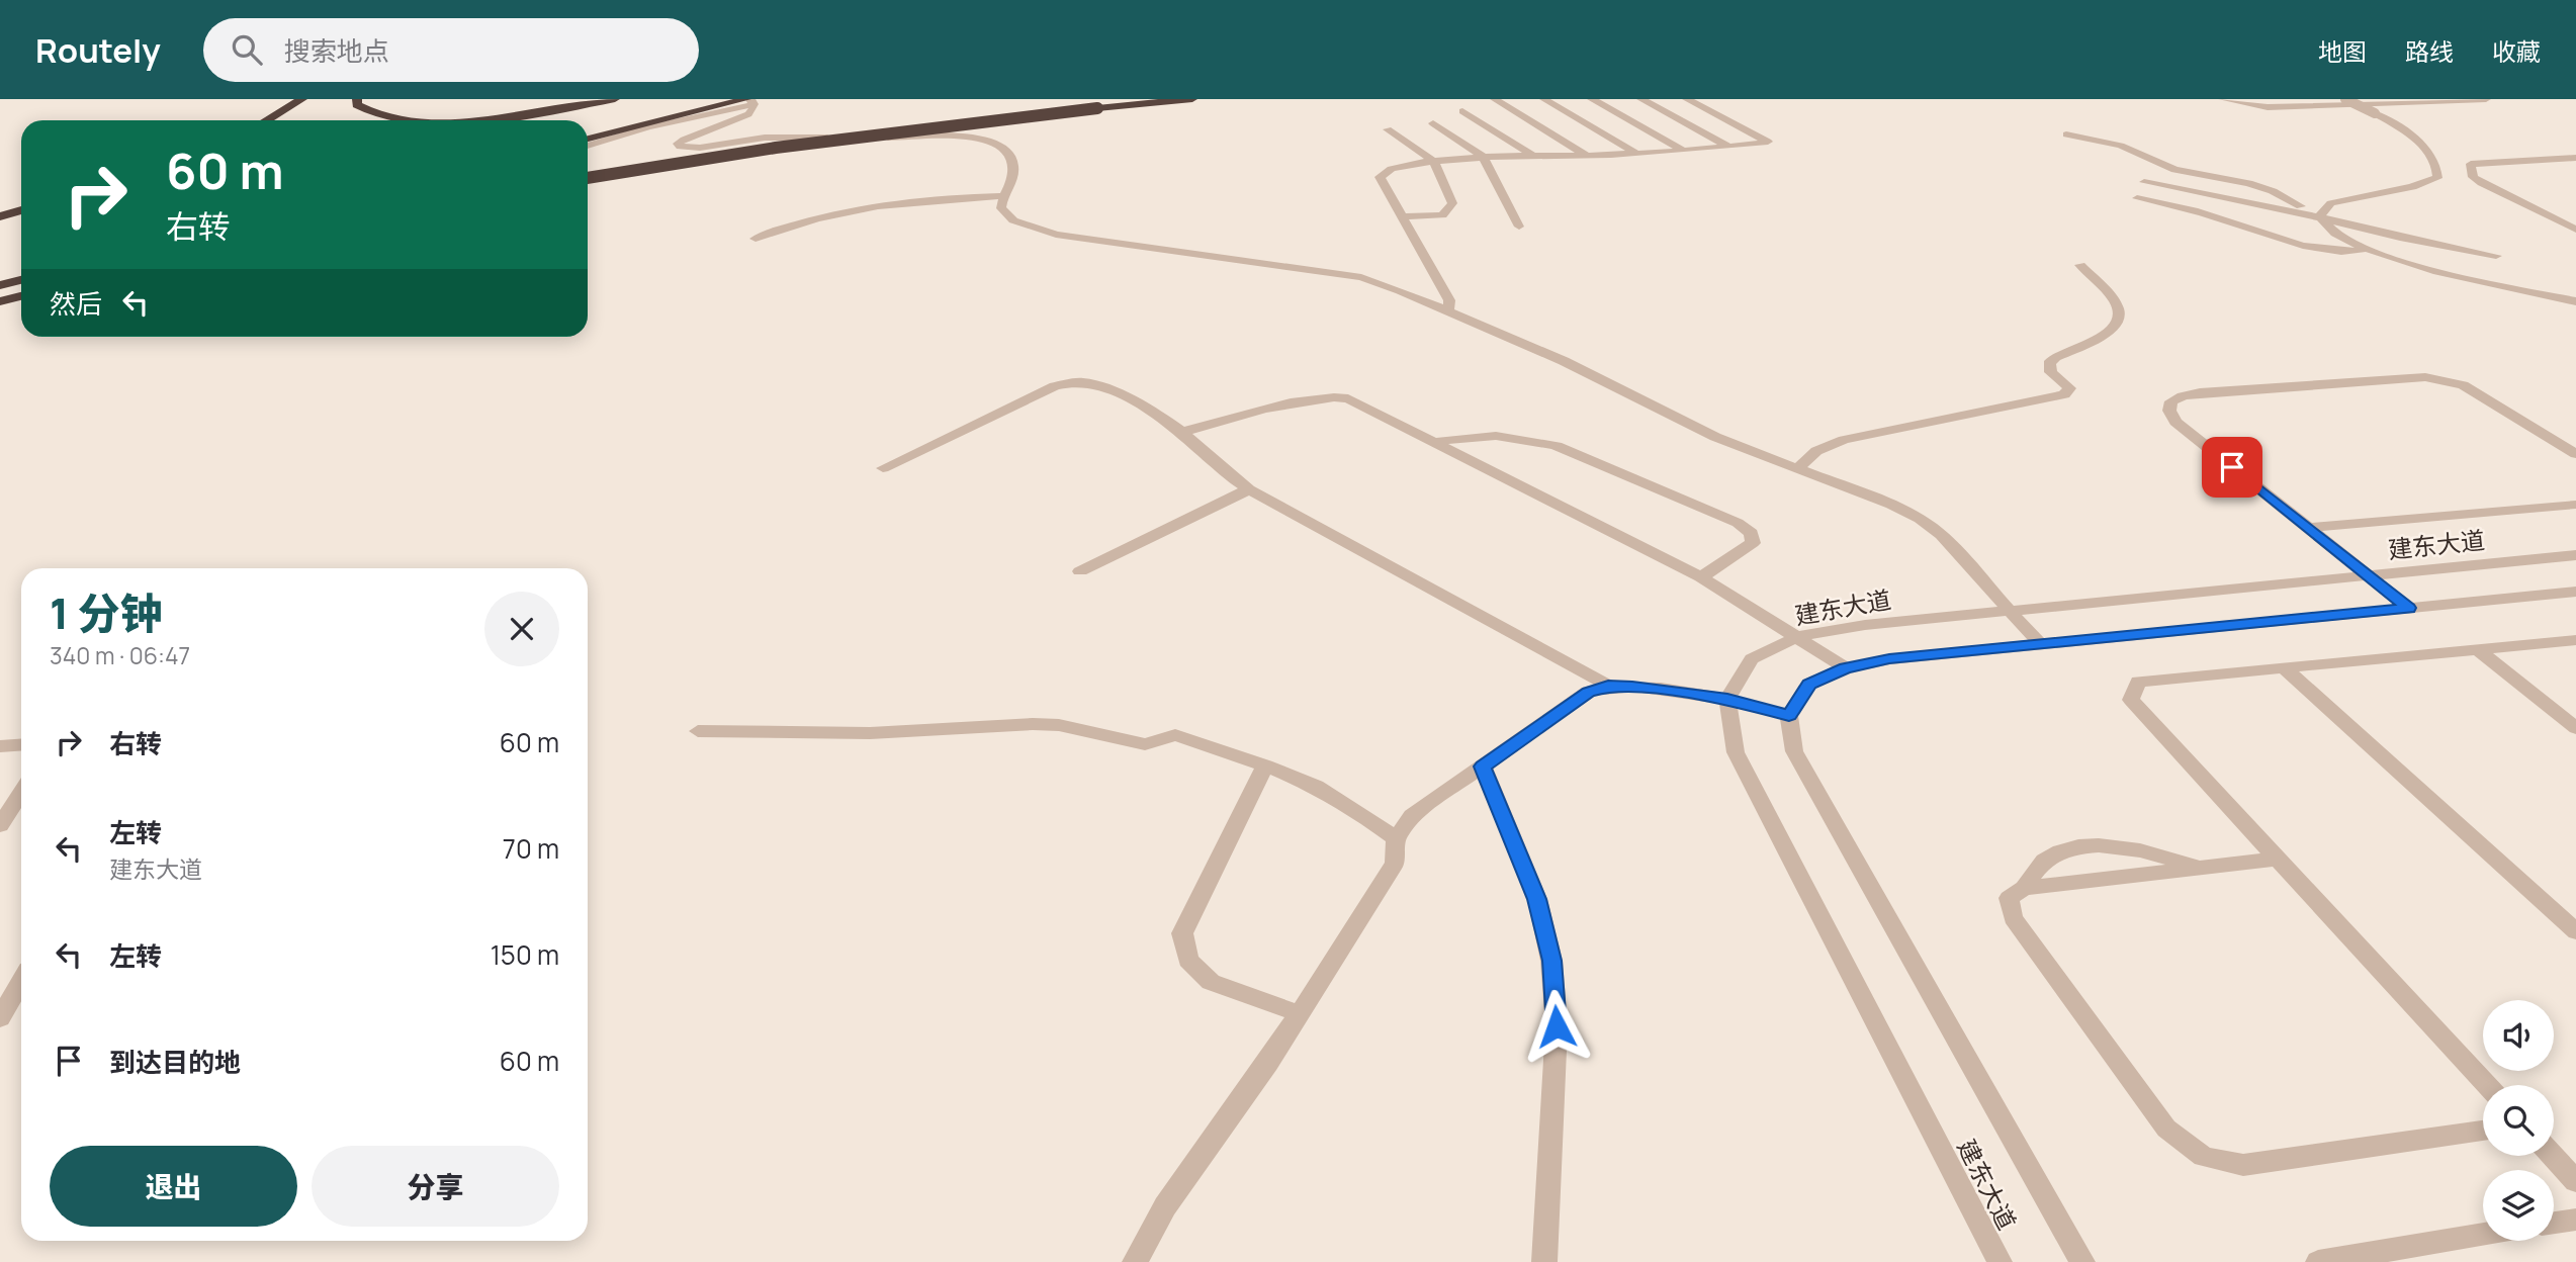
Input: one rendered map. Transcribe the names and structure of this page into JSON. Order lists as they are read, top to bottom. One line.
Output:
{"streets":{"street":["建东大道"]},"page":{"header":"Routely","search":"搜索地点","nav":["地图","路线","收藏"],"turn":["60 m","右转"],"then":"然后","heading":["1 分钟","340 m · 06:47"],"list":[{"name":"右转","value":"60 m"},{"name":"左转","note":"建东大道","value":"70 m"},{"name":"左转","value":"150 m"},{"name":"到达目的地","value":"60 m"}],"buttons":["退出","分享"]}}
